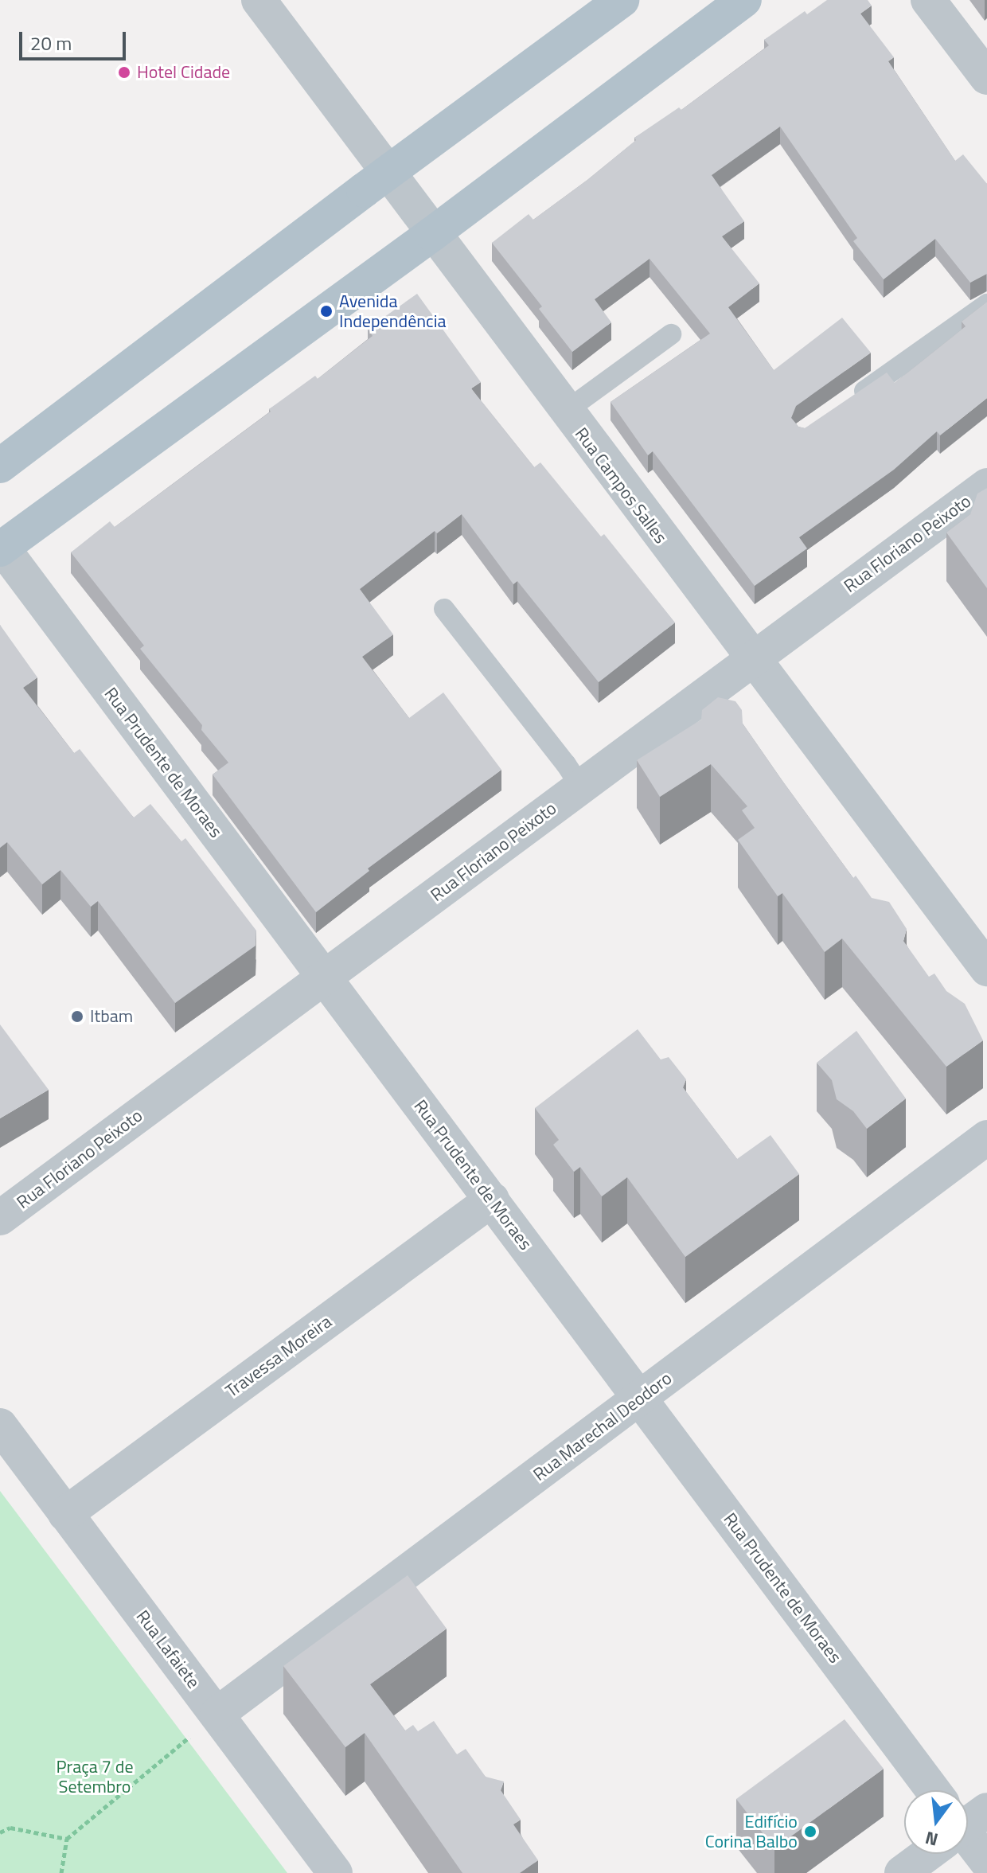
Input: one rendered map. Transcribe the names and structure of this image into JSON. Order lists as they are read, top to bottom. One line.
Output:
{"streets":{"street":["Rua Campos Salles","Rua Floriano Peixoto","Rua Prudente de Moraes","Travessa Moreira","Rua Marechal Deodoro","Rua Lafaiete"]},"crossings":[["Rua Campos Salles","Rua Floriano Peixoto"],["Rua Floriano Peixoto","Rua Prudente de Moraes"],["Rua Prudente de Moraes","Travessa Moreira"],["Rua Prudente de Moraes","Rua Marechal Deodoro"],["Travessa Moreira","Rua Lafaiete"],["Rua Marechal Deodoro","Rua Lafaiete"]],"parks":["Praça 7 de Setembro"],"places":["Hotel Cidade","Avenida Independência","Itbam","Edifício Corina Balbo"],"scale_bar":"20 m","north":"bottom"}
